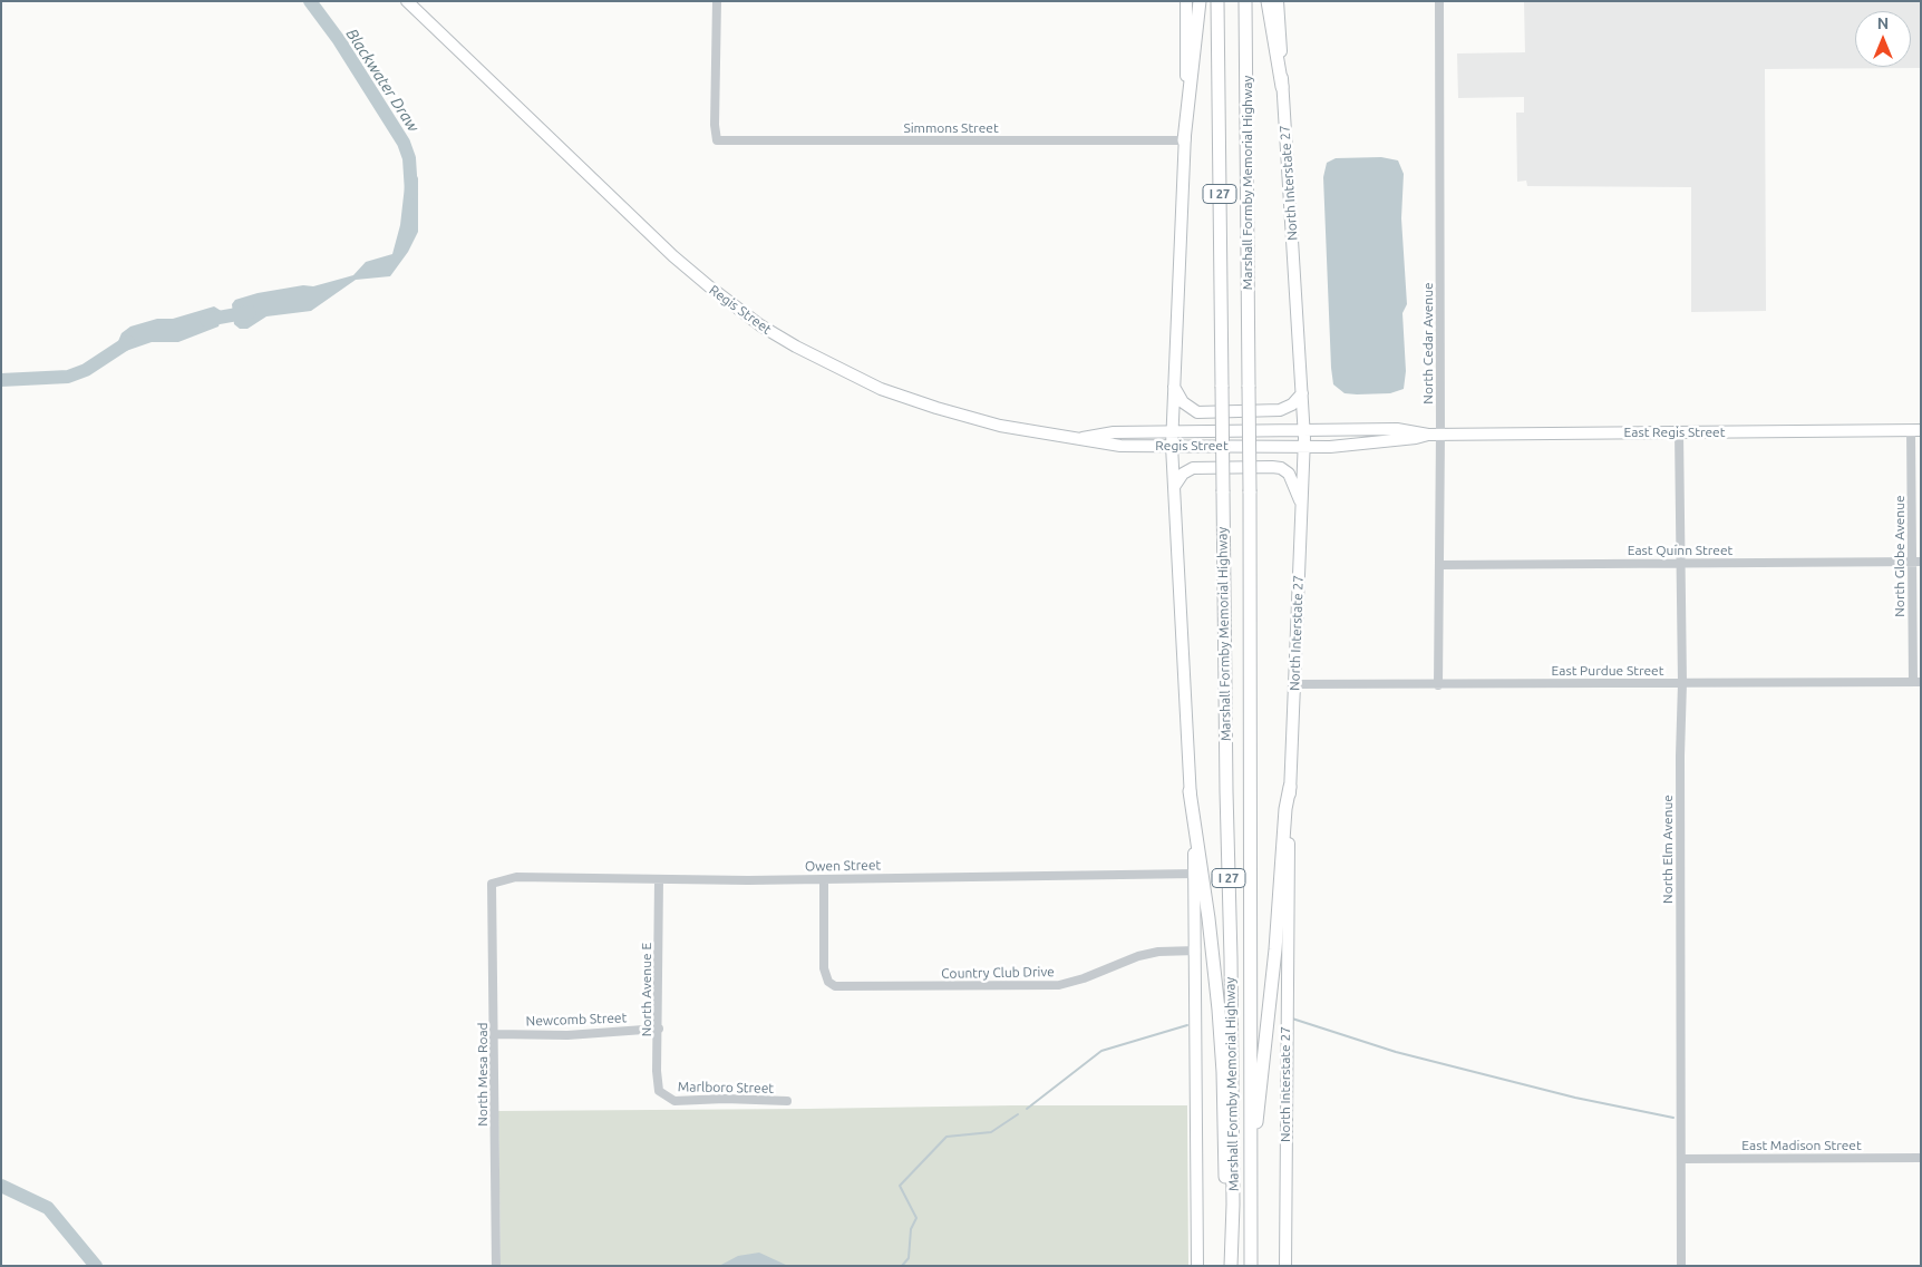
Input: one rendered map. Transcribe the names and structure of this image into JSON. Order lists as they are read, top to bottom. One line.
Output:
{"streets":{"highway":["Marshall Formby Memorial Highway","I 27"],"main road":["North Interstate 27","Regis Street","East Regis Street"],"street":["Simmons Street","North Cedar Avenue","East Quinn Street","North Globe Avenue","East Purdue Street","North Elm Avenue","Owen Street","Country Club Drive","North Avenue E","Newcomb Street","North Mesa Road","Marlboro Street","East Madison Street"]},"crossings":[["North Interstate 27","Regis Street"],["North Interstate 27","East Regis Street"],["North Interstate 27","East Purdue Street"],["Regis Street","East Regis Street"],["North Cedar Avenue","East Regis Street"],["North Cedar Avenue","East Quinn Street"],["North Cedar Avenue","East Purdue Street"],["East Regis Street","North Globe Avenue"],["East Regis Street","North Elm Avenue"],["East Quinn Street","North Globe Avenue"],["East Quinn Street","North Elm Avenue"],["North Globe Avenue","East Purdue Street"],["East Purdue Street","North Elm Avenue"],["North Elm Avenue","East Madison Street"],["Owen Street","Country Club Drive"],["Owen Street","North Avenue E"],["Owen Street","North Mesa Road"],["North Avenue E","Newcomb Street"],["North Avenue E","Marlboro Street"],["Newcomb Street","North Mesa Road"]],"water":["Blackwater Draw"],"north":"top"}
